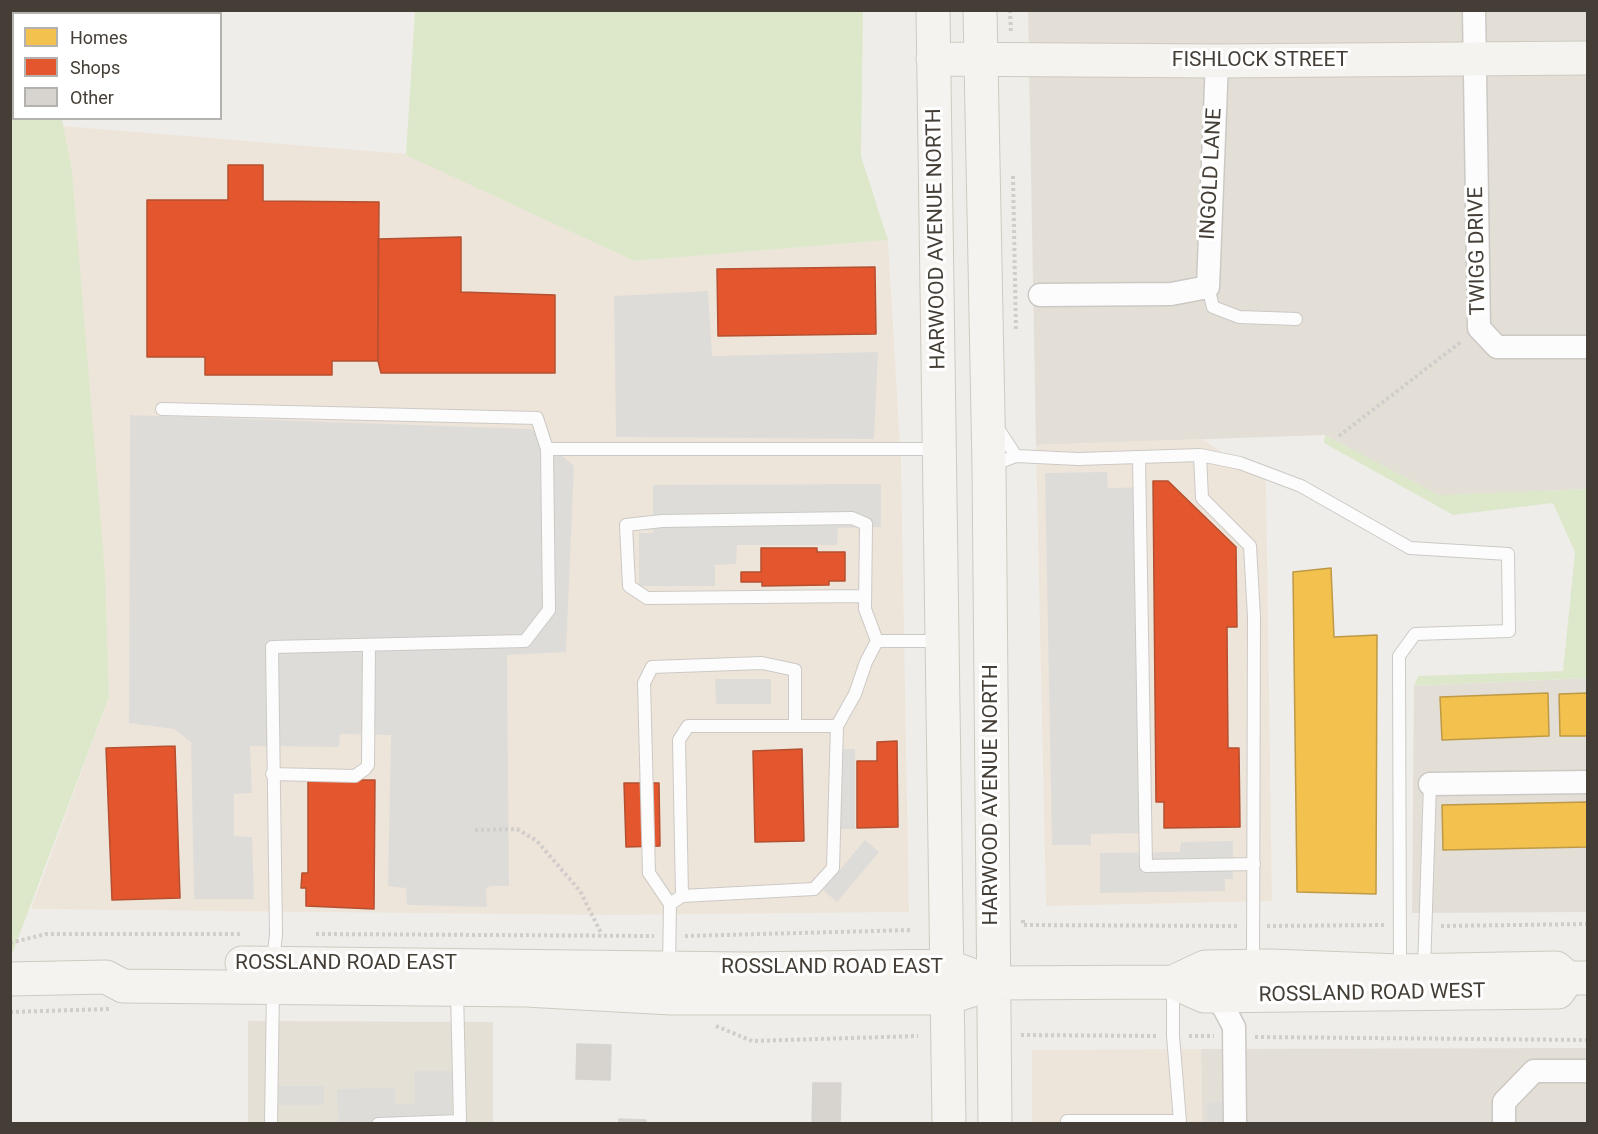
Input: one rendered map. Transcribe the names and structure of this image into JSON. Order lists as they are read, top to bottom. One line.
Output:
{"streets":{"main road":["FISHLOCK STREET","HARWOOD AVENUE NORTH","ROSSLAND ROAD EAST","ROSSLAND ROAD WEST"],"street":["INGOLD LANE","TWIGG DRIVE"]},"crossings":[["FISHLOCK STREET","INGOLD LANE"],["FISHLOCK STREET","HARWOOD AVENUE NORTH"],["FISHLOCK STREET","TWIGG DRIVE"],["HARWOOD AVENUE NORTH","ROSSLAND ROAD EAST"],["HARWOOD AVENUE NORTH","ROSSLAND ROAD WEST"],["ROSSLAND ROAD EAST","ROSSLAND ROAD WEST"]],"legend":["Homes","Shops","Other"]}
